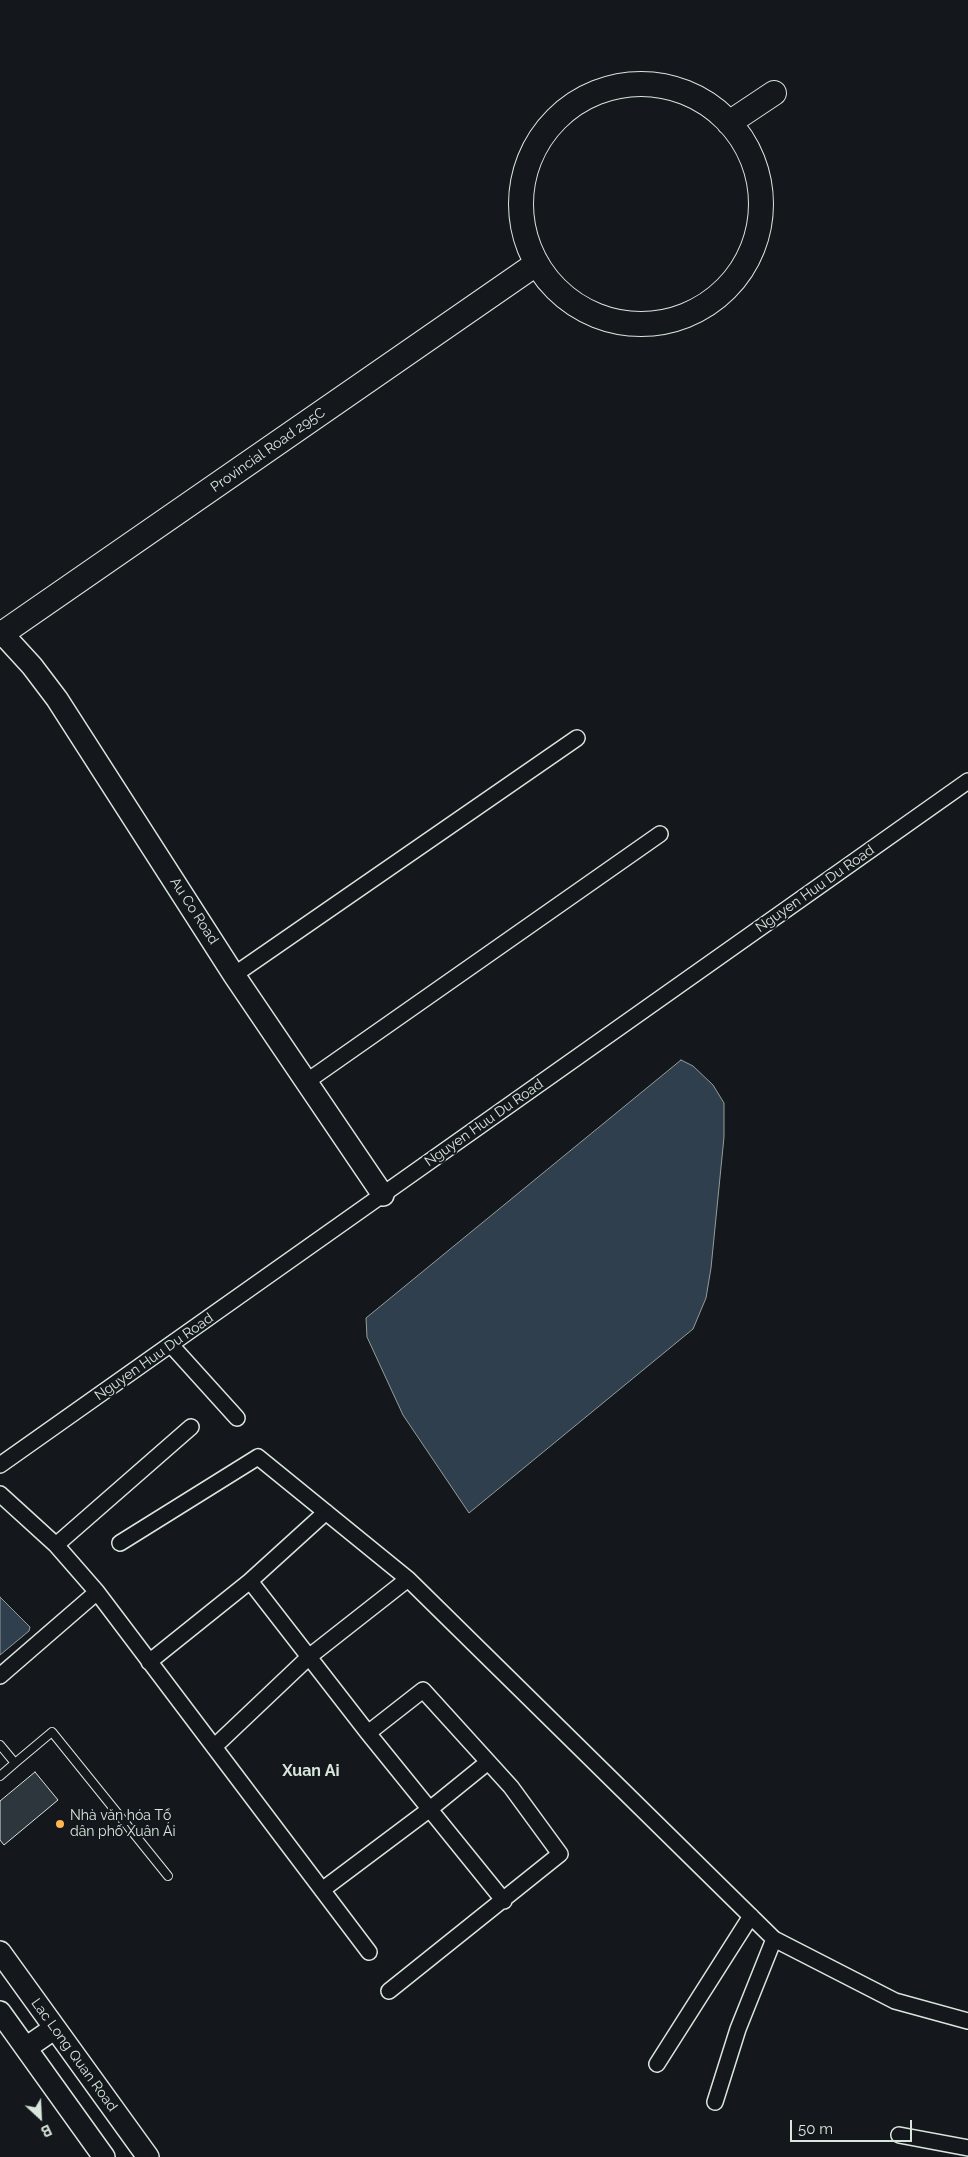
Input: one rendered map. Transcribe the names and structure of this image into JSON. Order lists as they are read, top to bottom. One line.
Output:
{"streets":{"main road":["Provincial Road 295C","Au Co Road","Lac Long Quan Road"],"street":["Nguyen Huu Du Road"]},"crossings":[["Provincial Road 295C","Au Co Road"],["Nguyen Huu Du Road","Au Co Road"]],"districts":["Xuan Ai"],"places":["Nhà văn hóa Tổ dân phố Xuân Ái"],"scale_bar":"50 m","north":"bottom right"}
